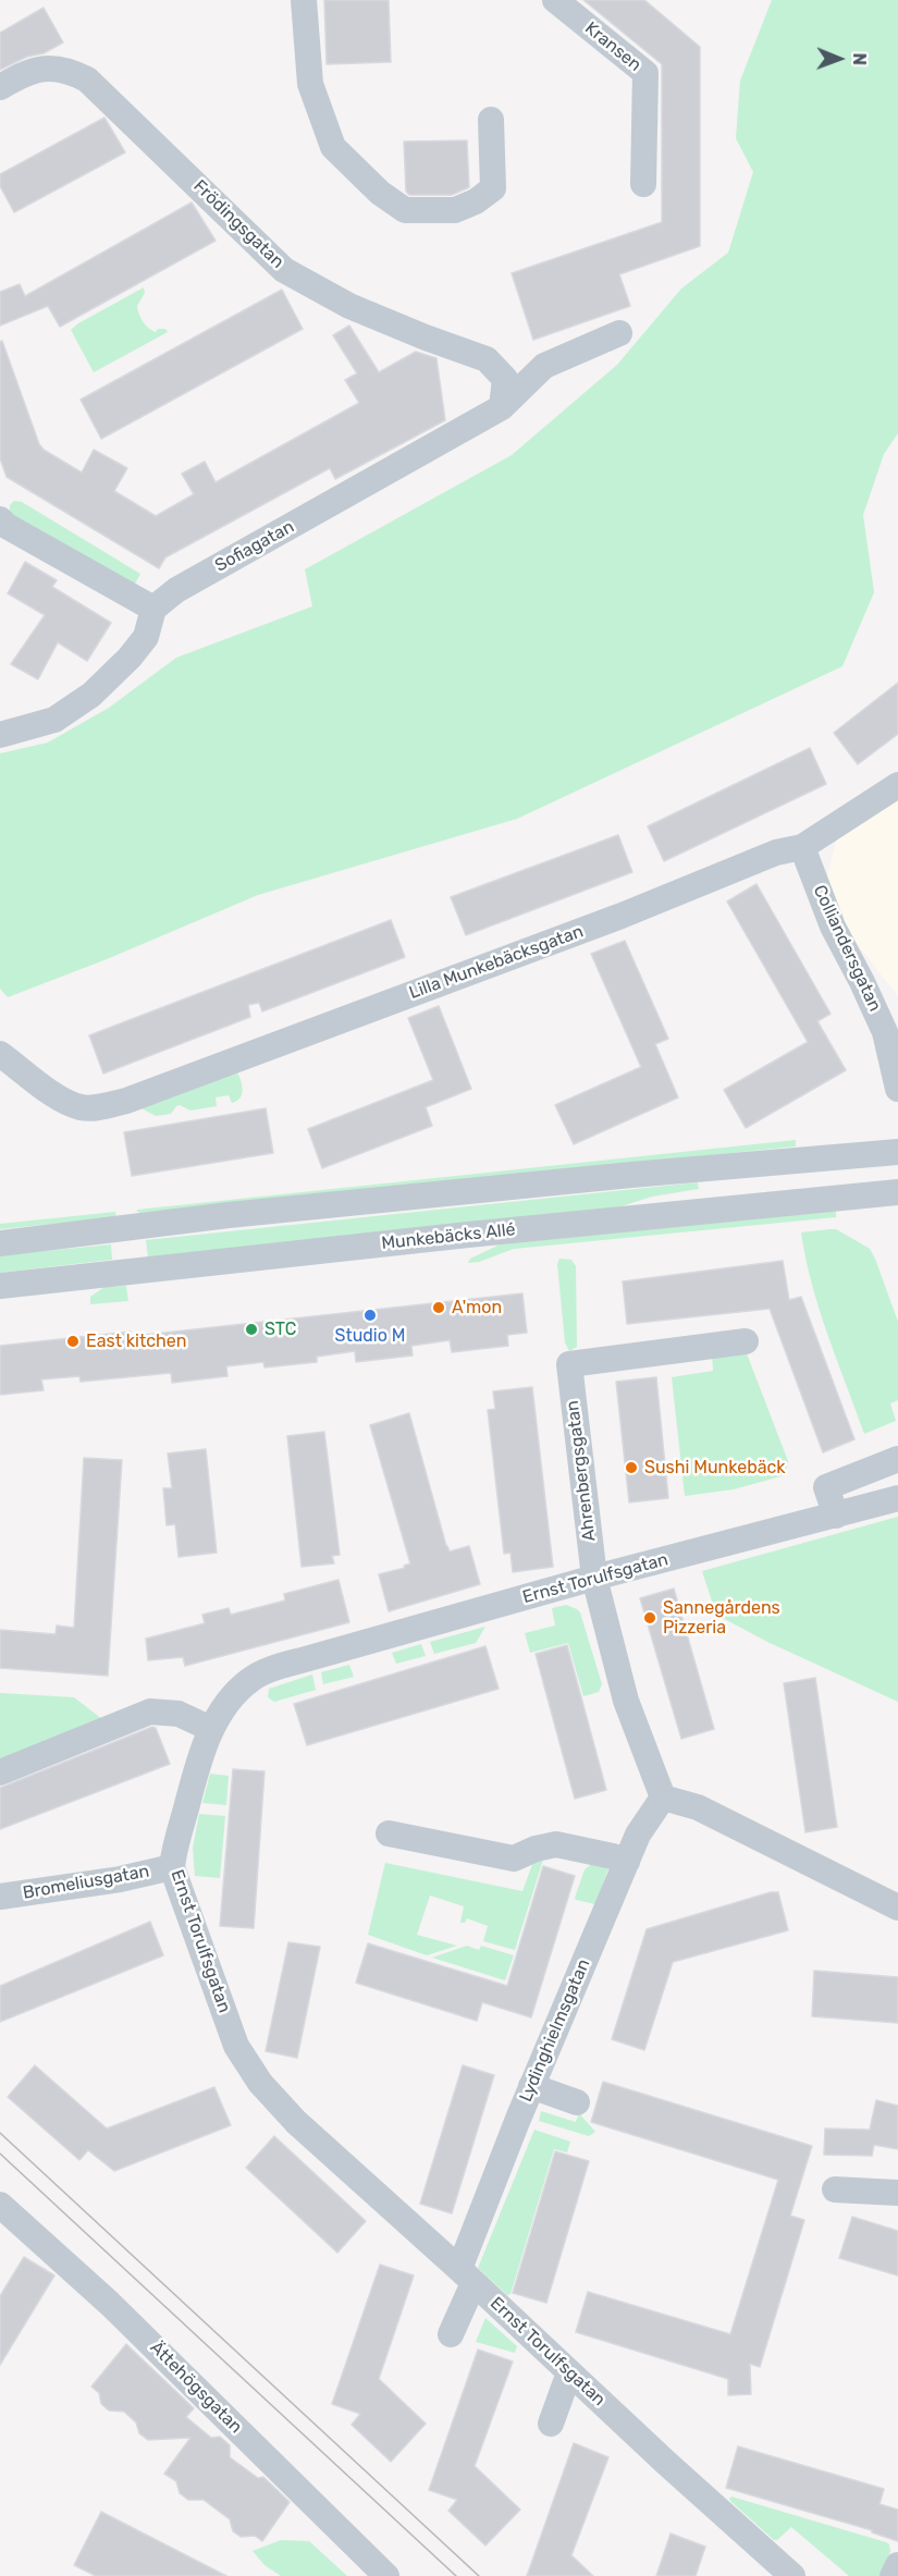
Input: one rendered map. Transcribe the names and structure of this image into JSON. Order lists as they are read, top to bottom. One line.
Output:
{"streets":{"street":["Kransen","Frödingsgatan","Sofiagatan","Colliandersgatan","Lilla Munkebäcksgatan","Munkebäcks Allé","Ahrenbergsgatan","Ernst Torulfsgatan","Bromeliusgatan","Lydinghielmsgatan","Ättehögsgatan"]},"crossings":[["Frödingsgatan","Sofiagatan"],["Colliandersgatan","Lilla Munkebäcksgatan"],["Ahrenbergsgatan","Ernst Torulfsgatan"],["Ahrenbergsgatan","Lydinghielmsgatan"],["Ernst Torulfsgatan","Bromeliusgatan"],["Ernst Torulfsgatan","Lydinghielmsgatan"]],"places":["A'mon","Studio M","STC","East kitchen","Sushi Munkebäck","Sannegårdens Pizzeria"],"north":"right"}
